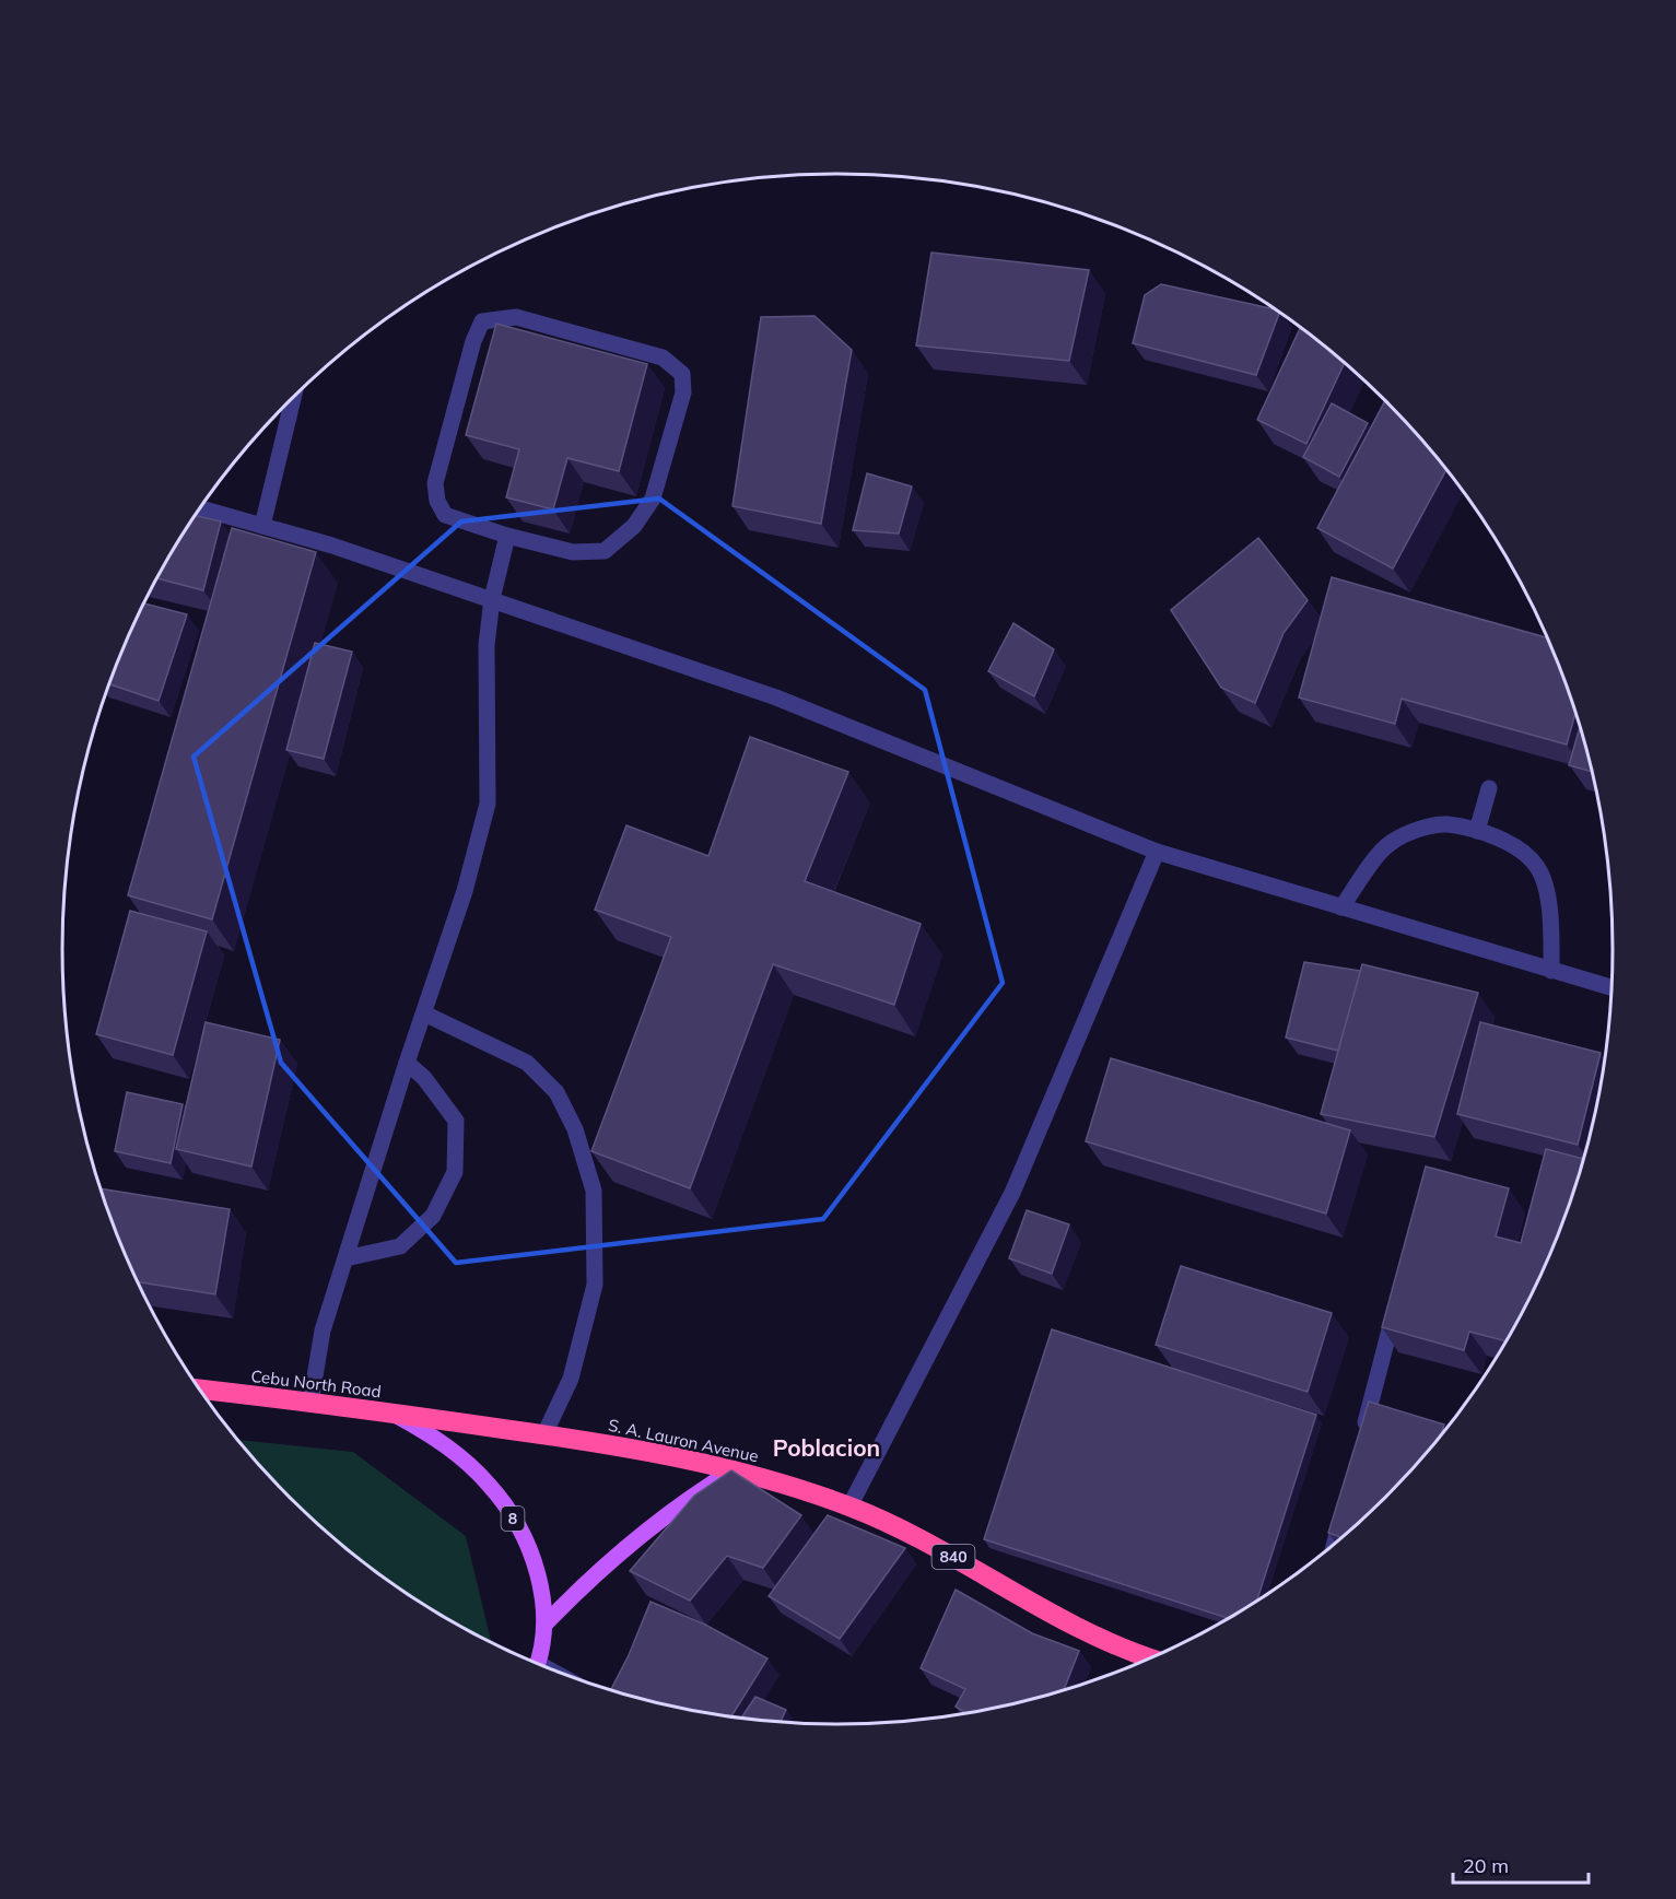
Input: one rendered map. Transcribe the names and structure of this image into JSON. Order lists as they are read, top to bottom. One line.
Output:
{"streets":{"highway":["Cebu North Road","S. A. Lauron Avenue","8","840"]},"crossings":[["Cebu North Road","S. A. Lauron Avenue"]],"districts":["Poblacion"],"scale_bar":"20 m"}
